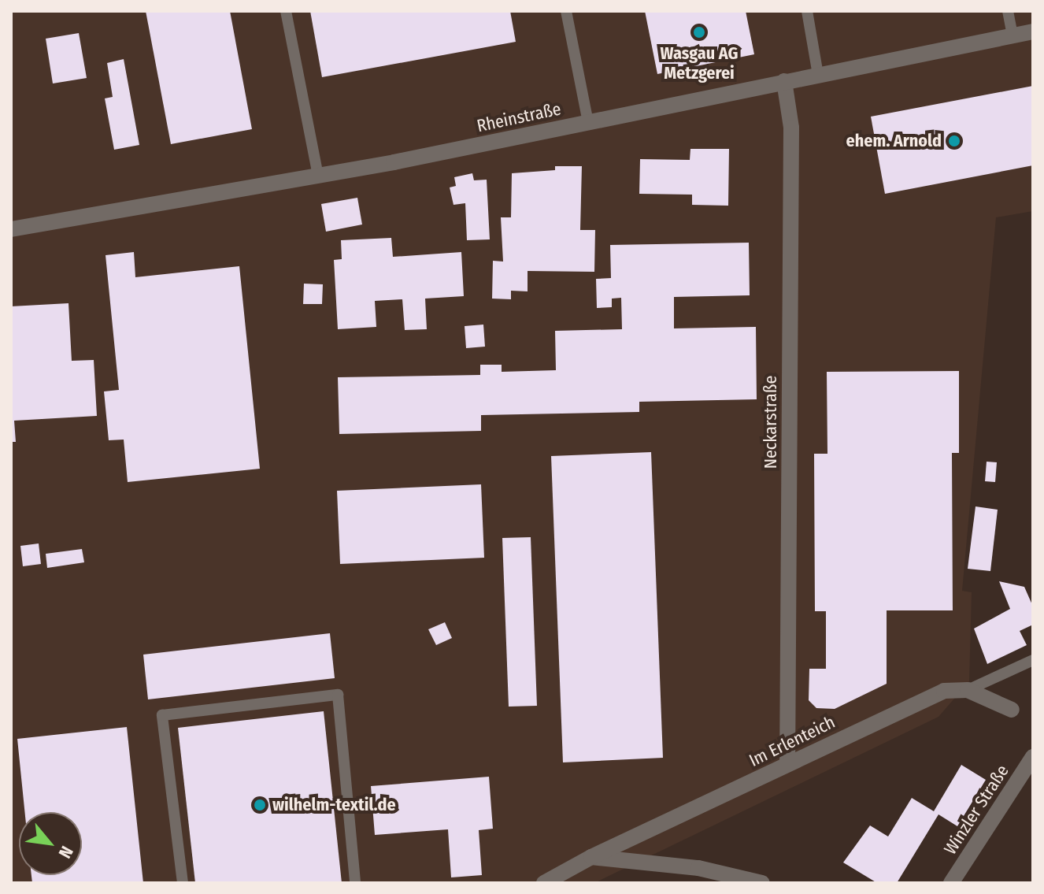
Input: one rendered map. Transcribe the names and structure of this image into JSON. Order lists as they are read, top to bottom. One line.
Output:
{"streets":{"street":["Rheinstraße","Neckarstraße","Im Erlenteich","Winzler Straße"]},"crossings":[["Rheinstraße","Neckarstraße"],["Neckarstraße","Im Erlenteich"]],"places":["Wasgau AG Metzgerei","ehem. Arnold","wilhelm-textil.de"],"north":"bottom right"}
